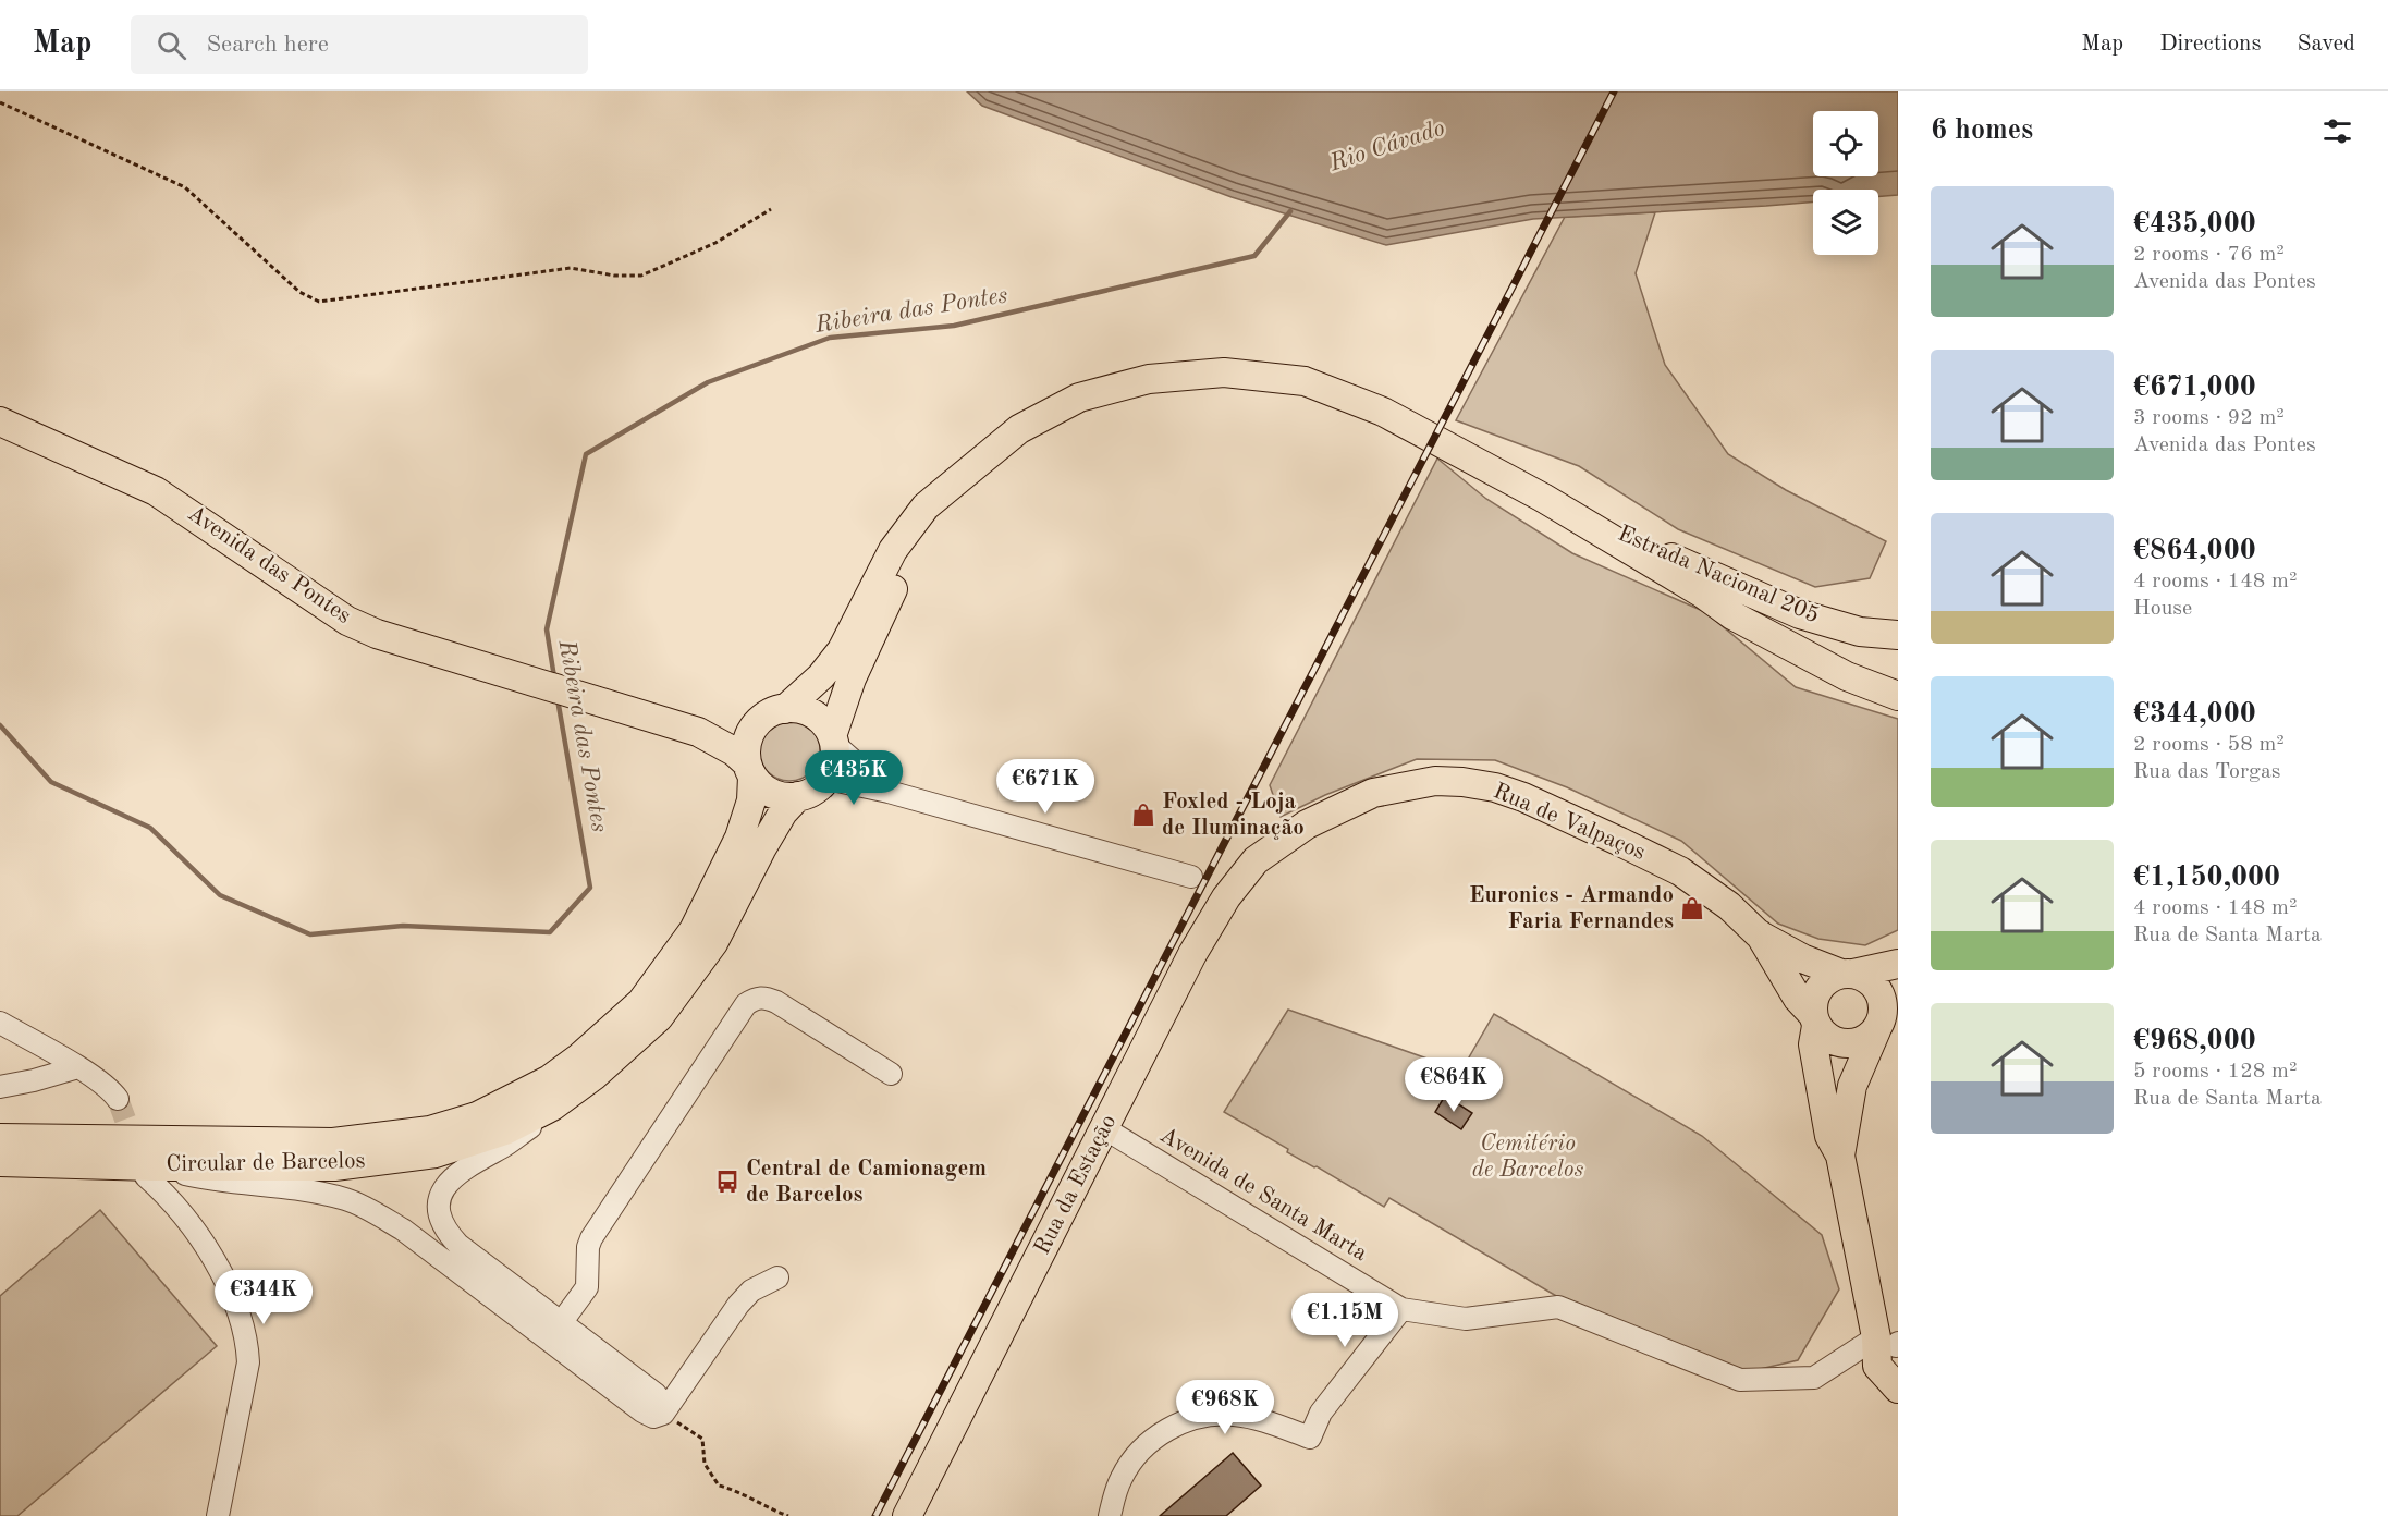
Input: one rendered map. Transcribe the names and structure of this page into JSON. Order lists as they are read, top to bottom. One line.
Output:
{"streets":{"main road":["Avenida das Pontes","Estrada Nacional 205","Rua de Valpaços","Circular de Barcelos","Rua da Estação"],"street":["Avenida de Santa Marta"]},"crossings":[["Avenida das Pontes","Estrada Nacional 205"],["Avenida das Pontes","Circular de Barcelos"],["Estrada Nacional 205","Circular de Barcelos"],["Rua de Valpaços","Rua da Estação"],["Rua da Estação","Avenida de Santa Marta"]],"water":["Rio Cávado","Ribeira das Pontes"],"parks":["Cemitério de Barcelos"],"places":{"shop":["Foxled - Loja de Iluminação","Euronics - Armando Faria Fernandes"],"bus stop":["Central de Camionagem de Barcelos"]},"page":{"header":"Map","search":"Search here","nav":["Map","Directions","Saved"],"heading":"6 homes","list":[{"name":"€435,000","note":"2 rooms · 76 m² · Avenida das Pontes"},{"name":"€671,000","note":"3 rooms · 92 m² · Avenida das Pontes"},{"name":"€864,000","note":"4 rooms · 148 m² · House"},{"name":"€344,000","note":"2 rooms · 58 m² · Rua das Torgas"},{"name":"€1,150,000","note":"4 rooms · 148 m² · Rua de Santa Marta"},{"name":"€968,000","note":"5 rooms · 128 m² · Rua de Santa Marta"}],"price":["€435K","€671K","€864K","€344K","€1.15M","€968K"]}}
